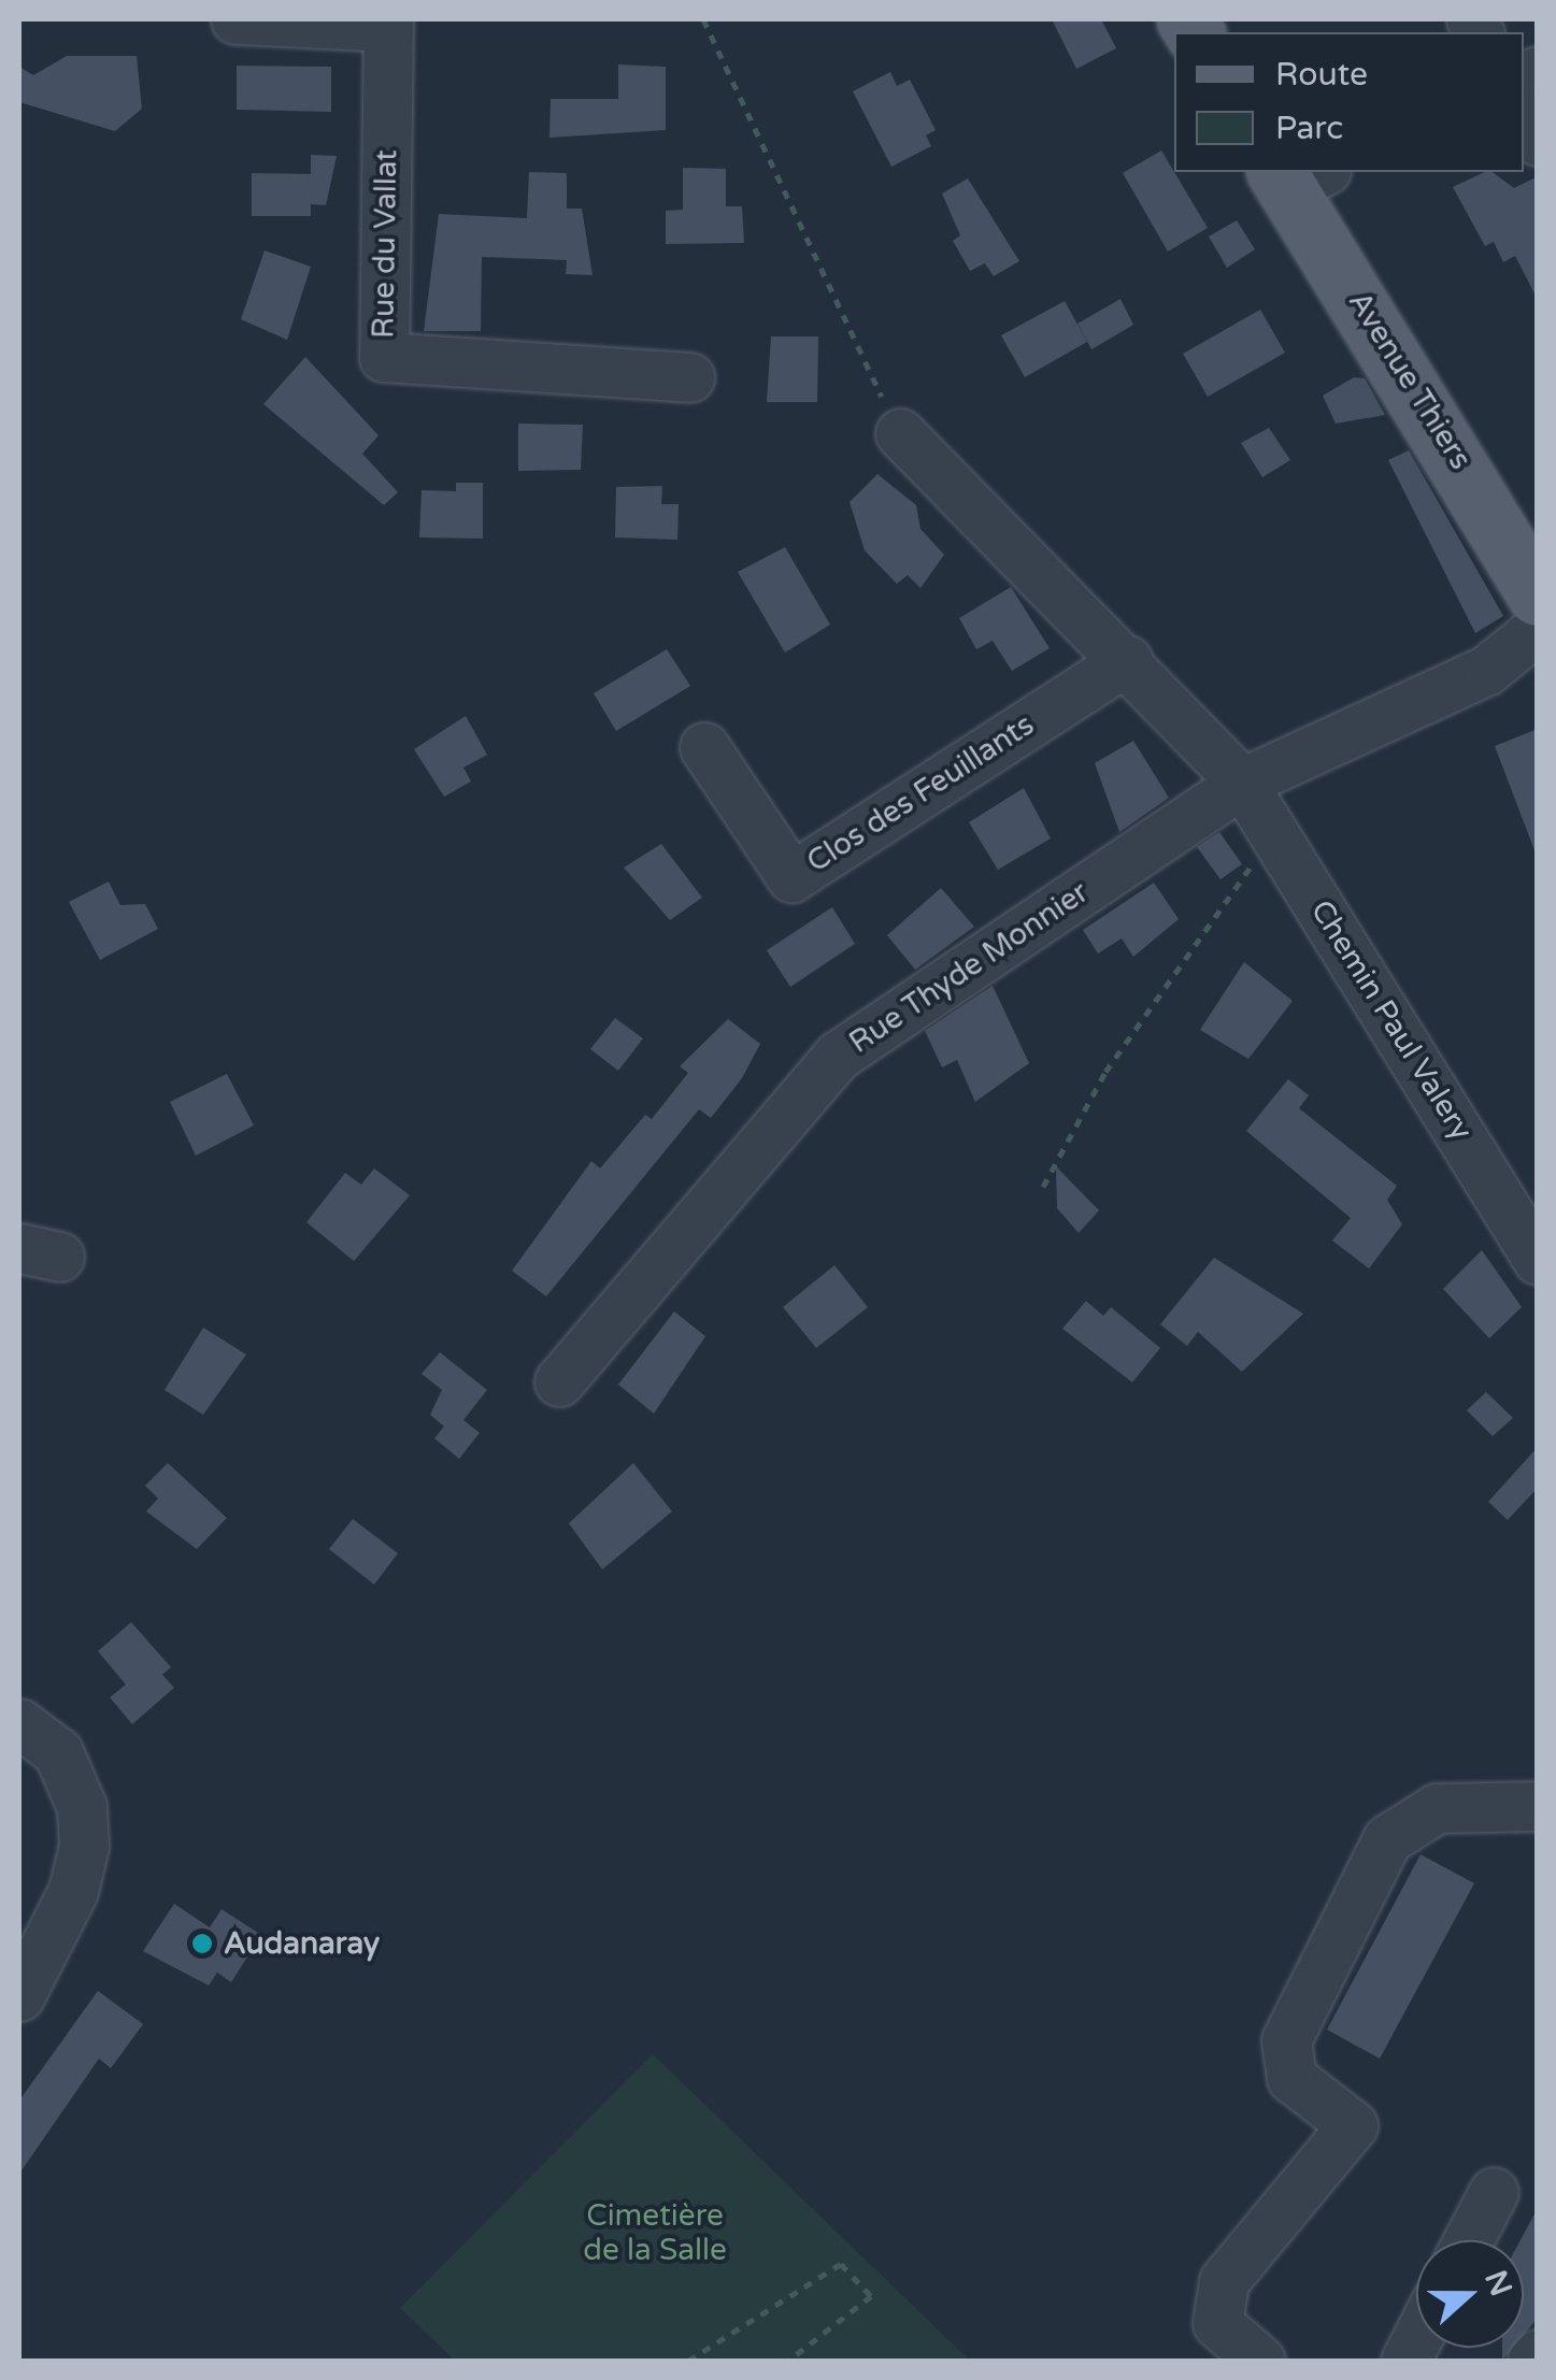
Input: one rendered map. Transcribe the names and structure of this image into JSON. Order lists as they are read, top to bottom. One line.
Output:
{"streets":{"main road":["Avenue Thiers"],"street":["Rue du Vallat","Clos des Feuillants","Rue Thyde Monnier","Chemin Paul Valery"]},"crossings":[["Rue Thyde Monnier","Chemin Paul Valery"]],"parks":["Cimetière de la Salle"],"places":["Audanaray"],"legend":["Route","Parc"],"north":"right"}
